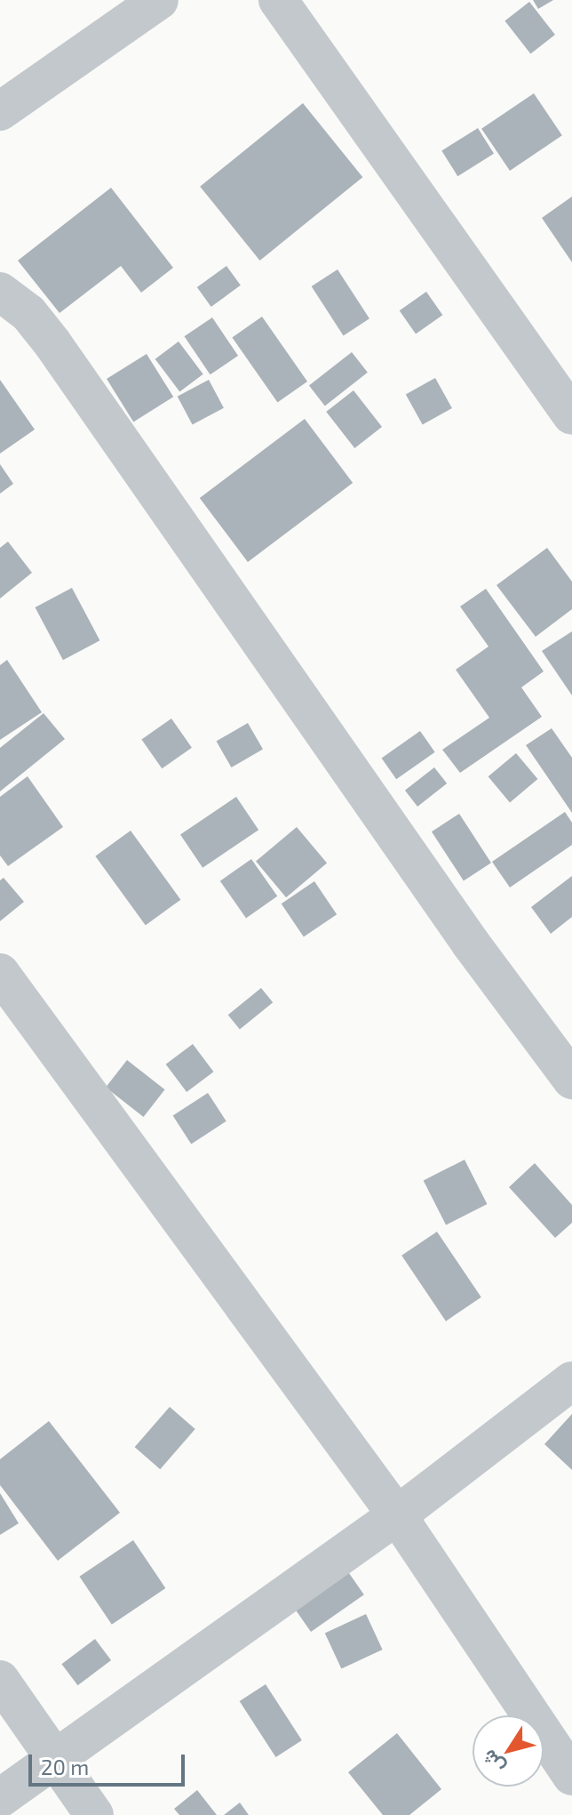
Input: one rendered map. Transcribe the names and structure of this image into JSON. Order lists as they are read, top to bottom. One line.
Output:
{"scale_bar":"20 m","north":"bottom left"}
